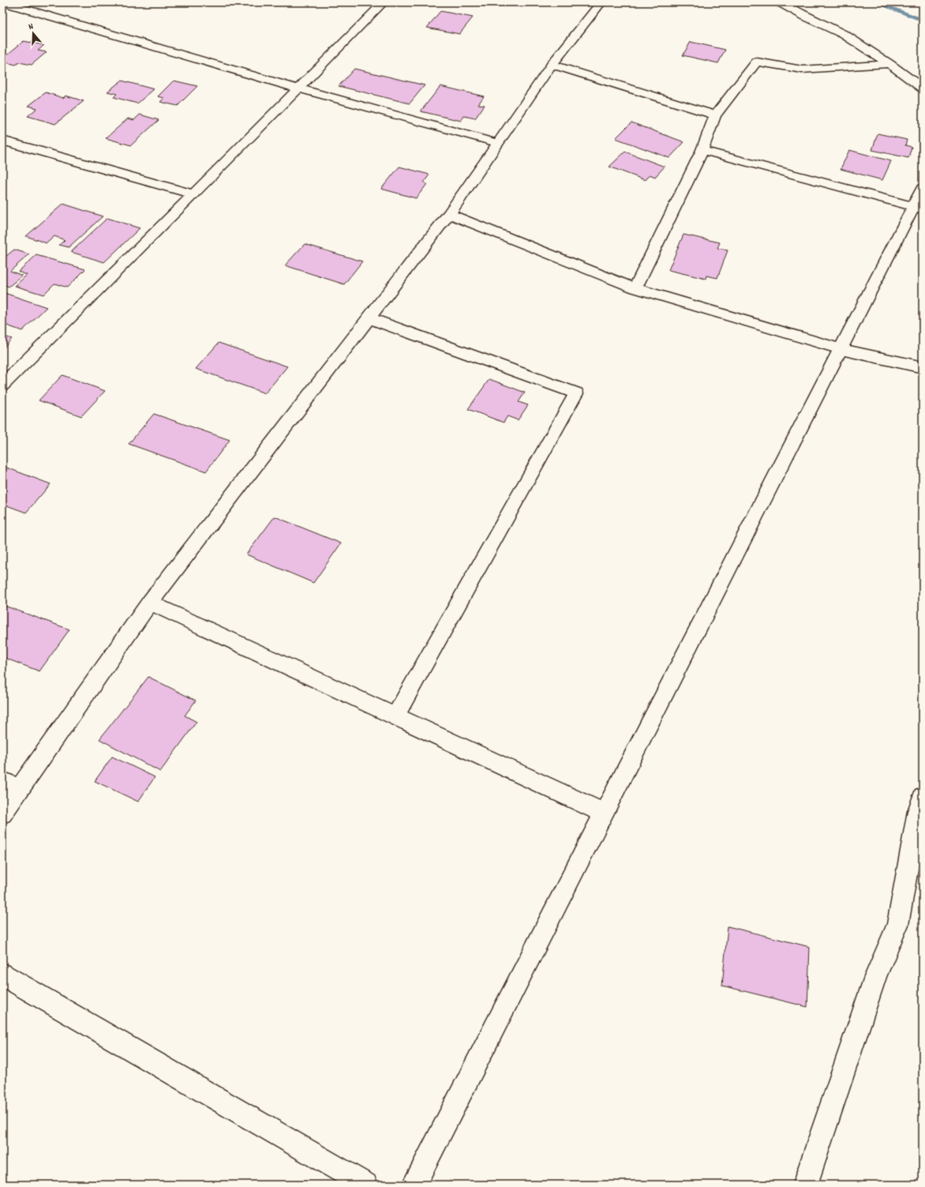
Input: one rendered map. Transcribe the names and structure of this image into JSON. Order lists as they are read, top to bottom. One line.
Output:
{"north":"top"}
